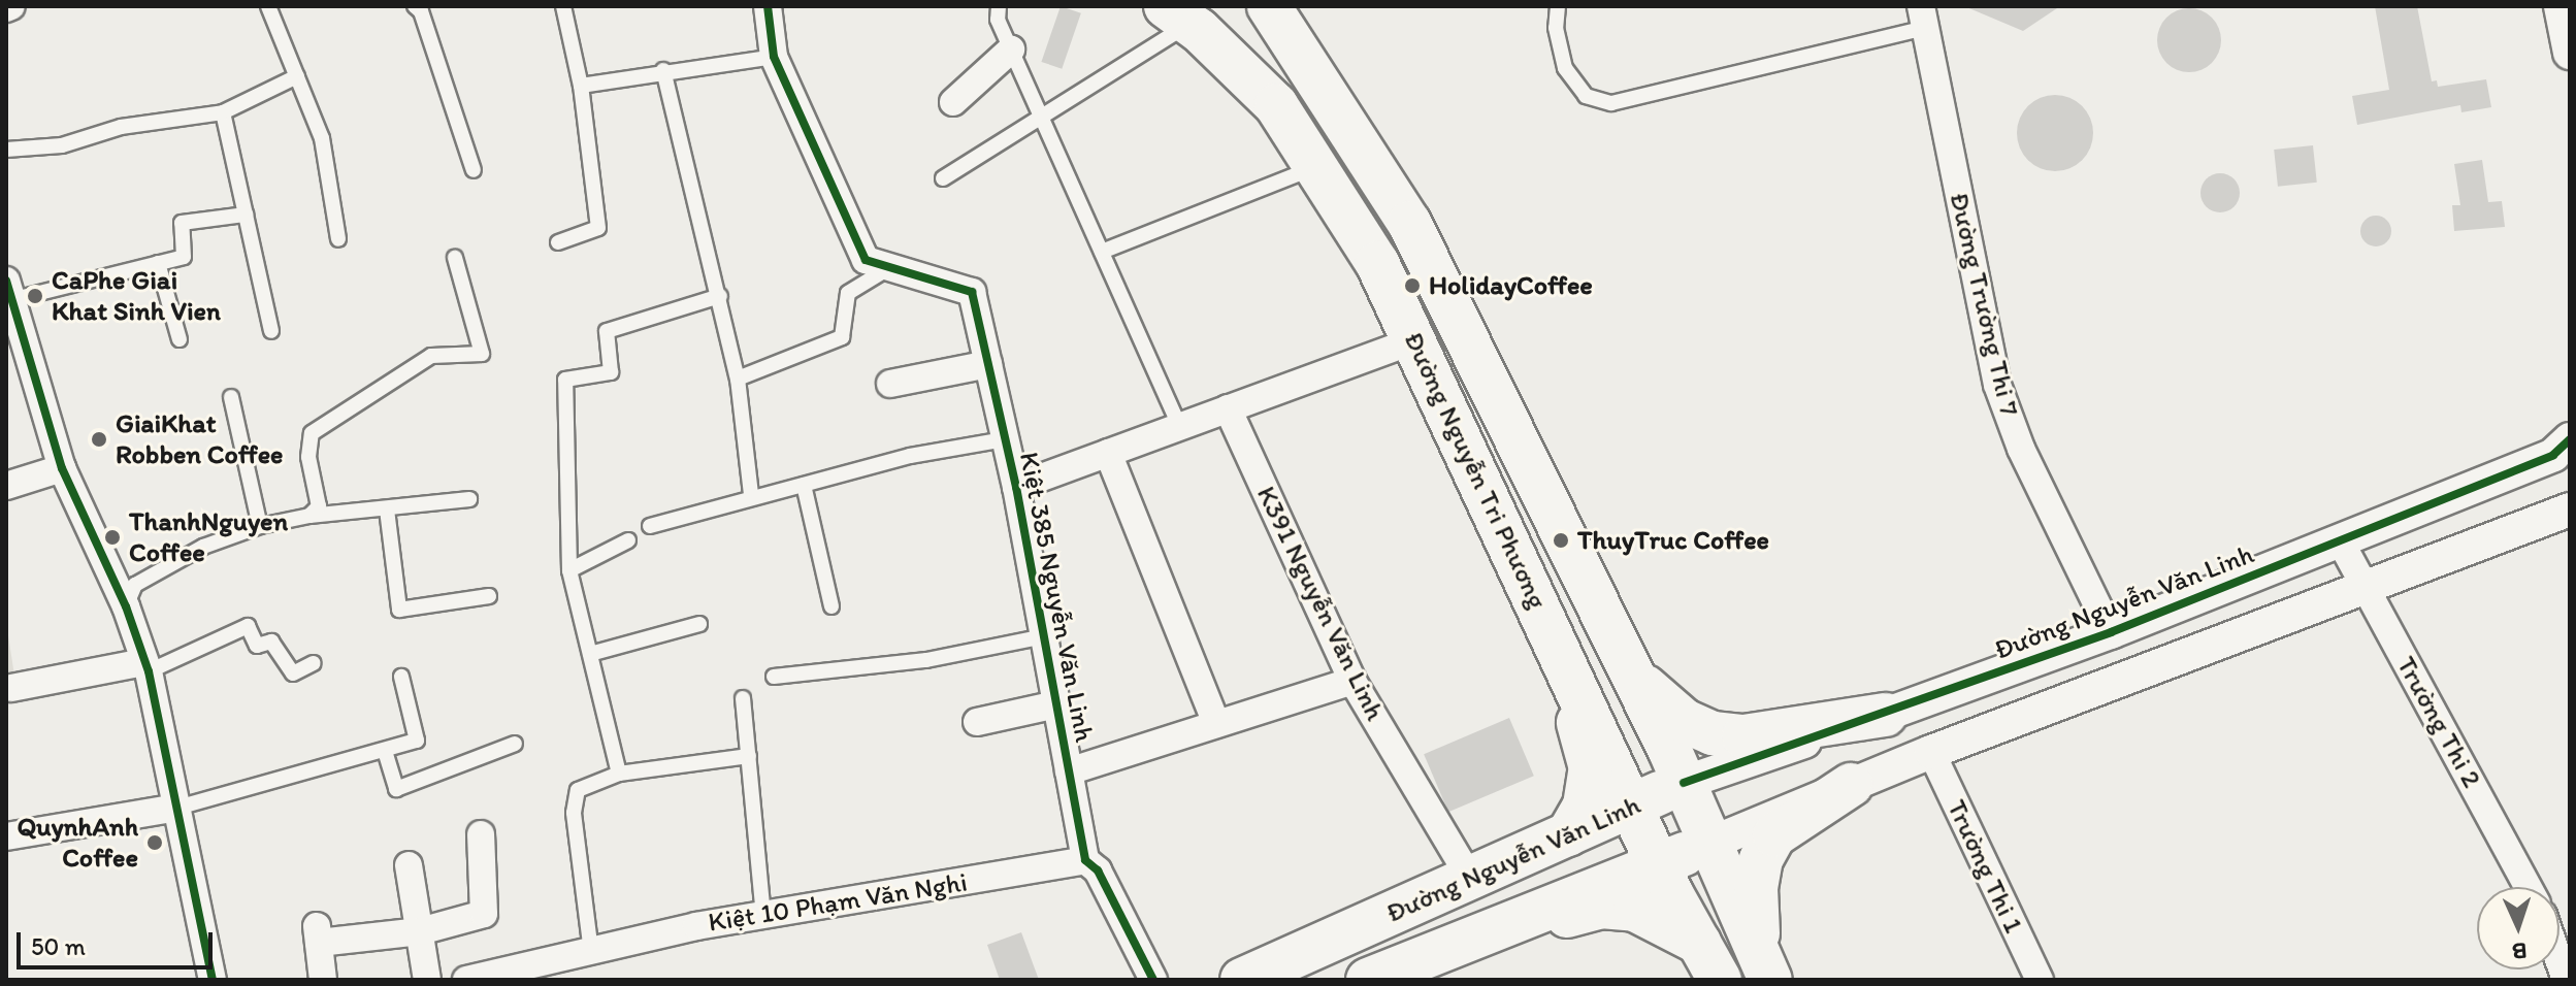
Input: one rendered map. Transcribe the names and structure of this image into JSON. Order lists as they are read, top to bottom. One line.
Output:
{"streets":{"main road":["Đường Nguyễn Tri Phương","Đường Nguyễn Văn Linh"],"street":["Đường Trường Thi 7","Kiệt 385 Nguyễn Văn Linh","K391 Nguyễn Văn Linh","Trường Thi 2","Trường Thi 1","Kiệt 10 Phạm Văn Nghi"]},"crossings":[["Đường Trường Thi 7","Đường Nguyễn Văn Linh"],["Đường Nguyễn Tri Phương","Đường Nguyễn Văn Linh"],["Kiệt 385 Nguyễn Văn Linh","Kiệt 10 Phạm Văn Nghi"],["Đường Nguyễn Văn Linh","K391 Nguyễn Văn Linh"],["Đường Nguyễn Văn Linh","Trường Thi 2"],["Đường Nguyễn Văn Linh","Trường Thi 1"]],"places":["HolidayCoffee","CaPhe Giai Khat Sinh Vien","GiaiKhat Robben Coffee","ThanhNguyen Coffee","ThuyTruc Coffee","QuynhAnh Coffee"],"scale_bar":"50 m","north":"bottom"}
